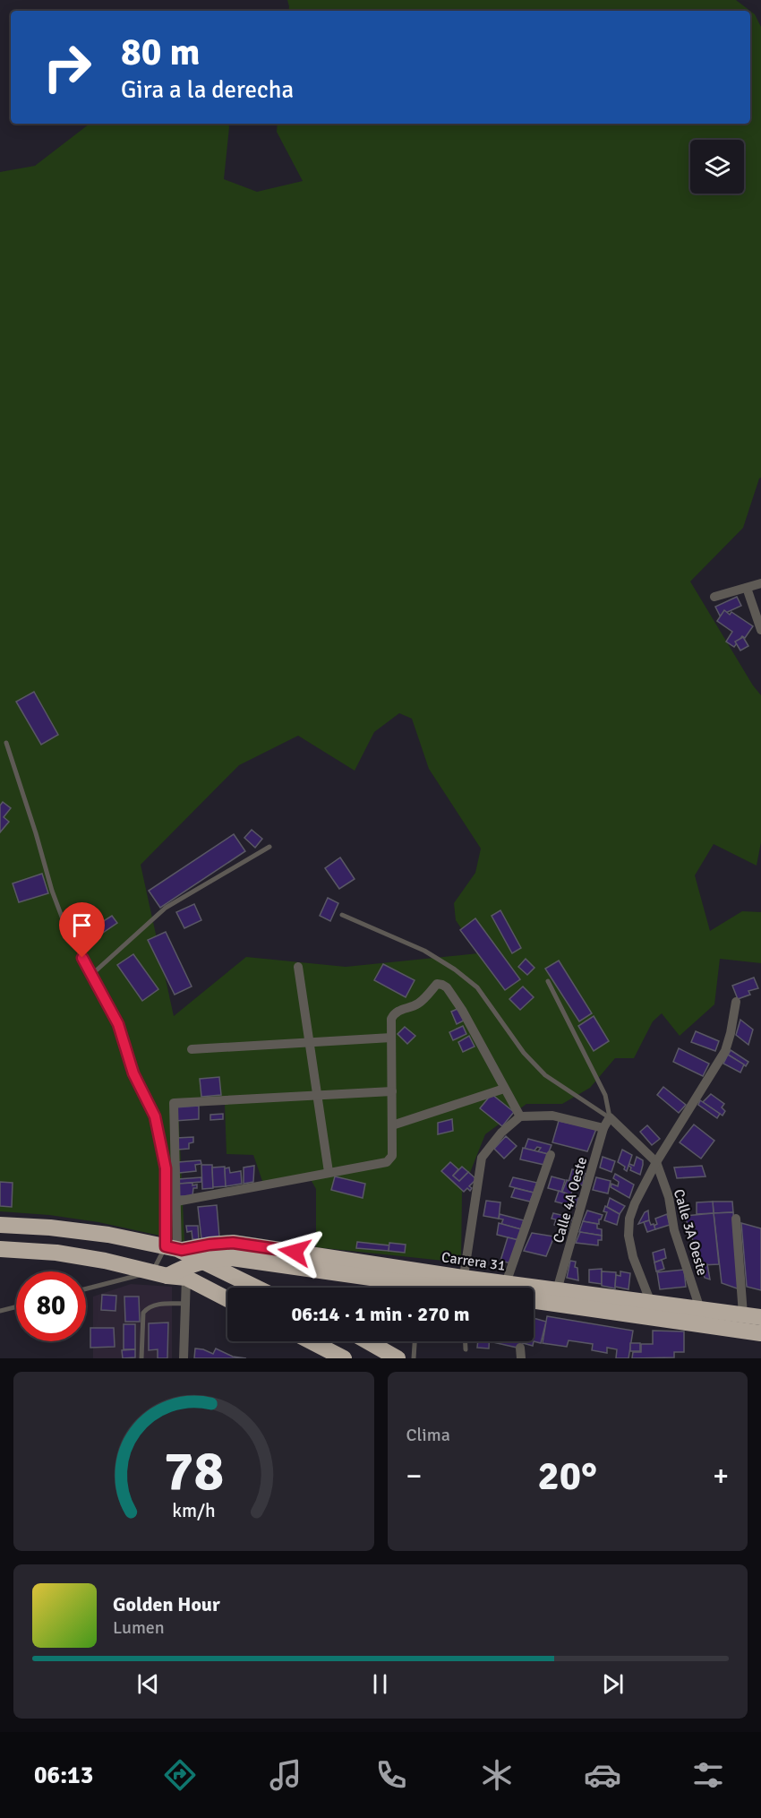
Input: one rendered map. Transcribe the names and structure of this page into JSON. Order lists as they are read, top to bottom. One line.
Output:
{"streets":{"highway":["Carrera 31"],"street":["Calle 4A Oeste","Calle 3A Oeste"]},"crossings":[["Calle 4A Oeste","Carrera 31"],["Calle 3A Oeste","Carrera 31"]],"page":{"turn":["80 m","Gira a la derecha"],"limit":"80","trip":"06:14 · 1 min · 270 m","tile":"Clima","heat":["−","20°","+"],"song":["Golden Hour","Lumen"],"tabs":"06:13","gauge":["78","km/h"]}}
